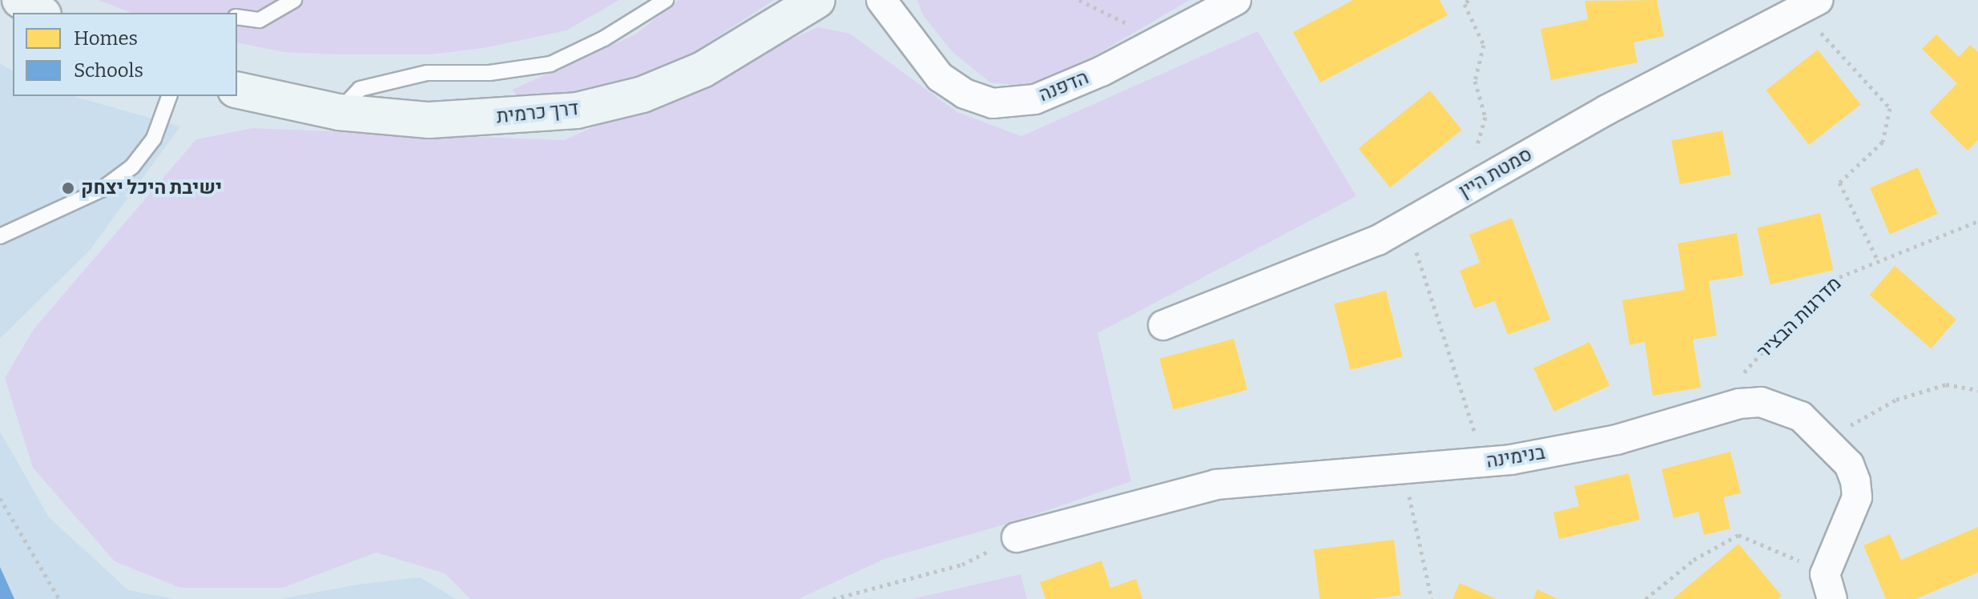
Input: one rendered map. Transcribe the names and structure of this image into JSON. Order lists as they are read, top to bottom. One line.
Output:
{"streets":{"street":["הדפנה","דרך כרמית","סמטת היין","בנימינה"],"path":["מדרגות הבציר"]},"crossings":[["מדרגות הבציר","בנימינה"]],"places":["ישיבת היכל יצחק"],"legend":["Homes","Schools"]}
